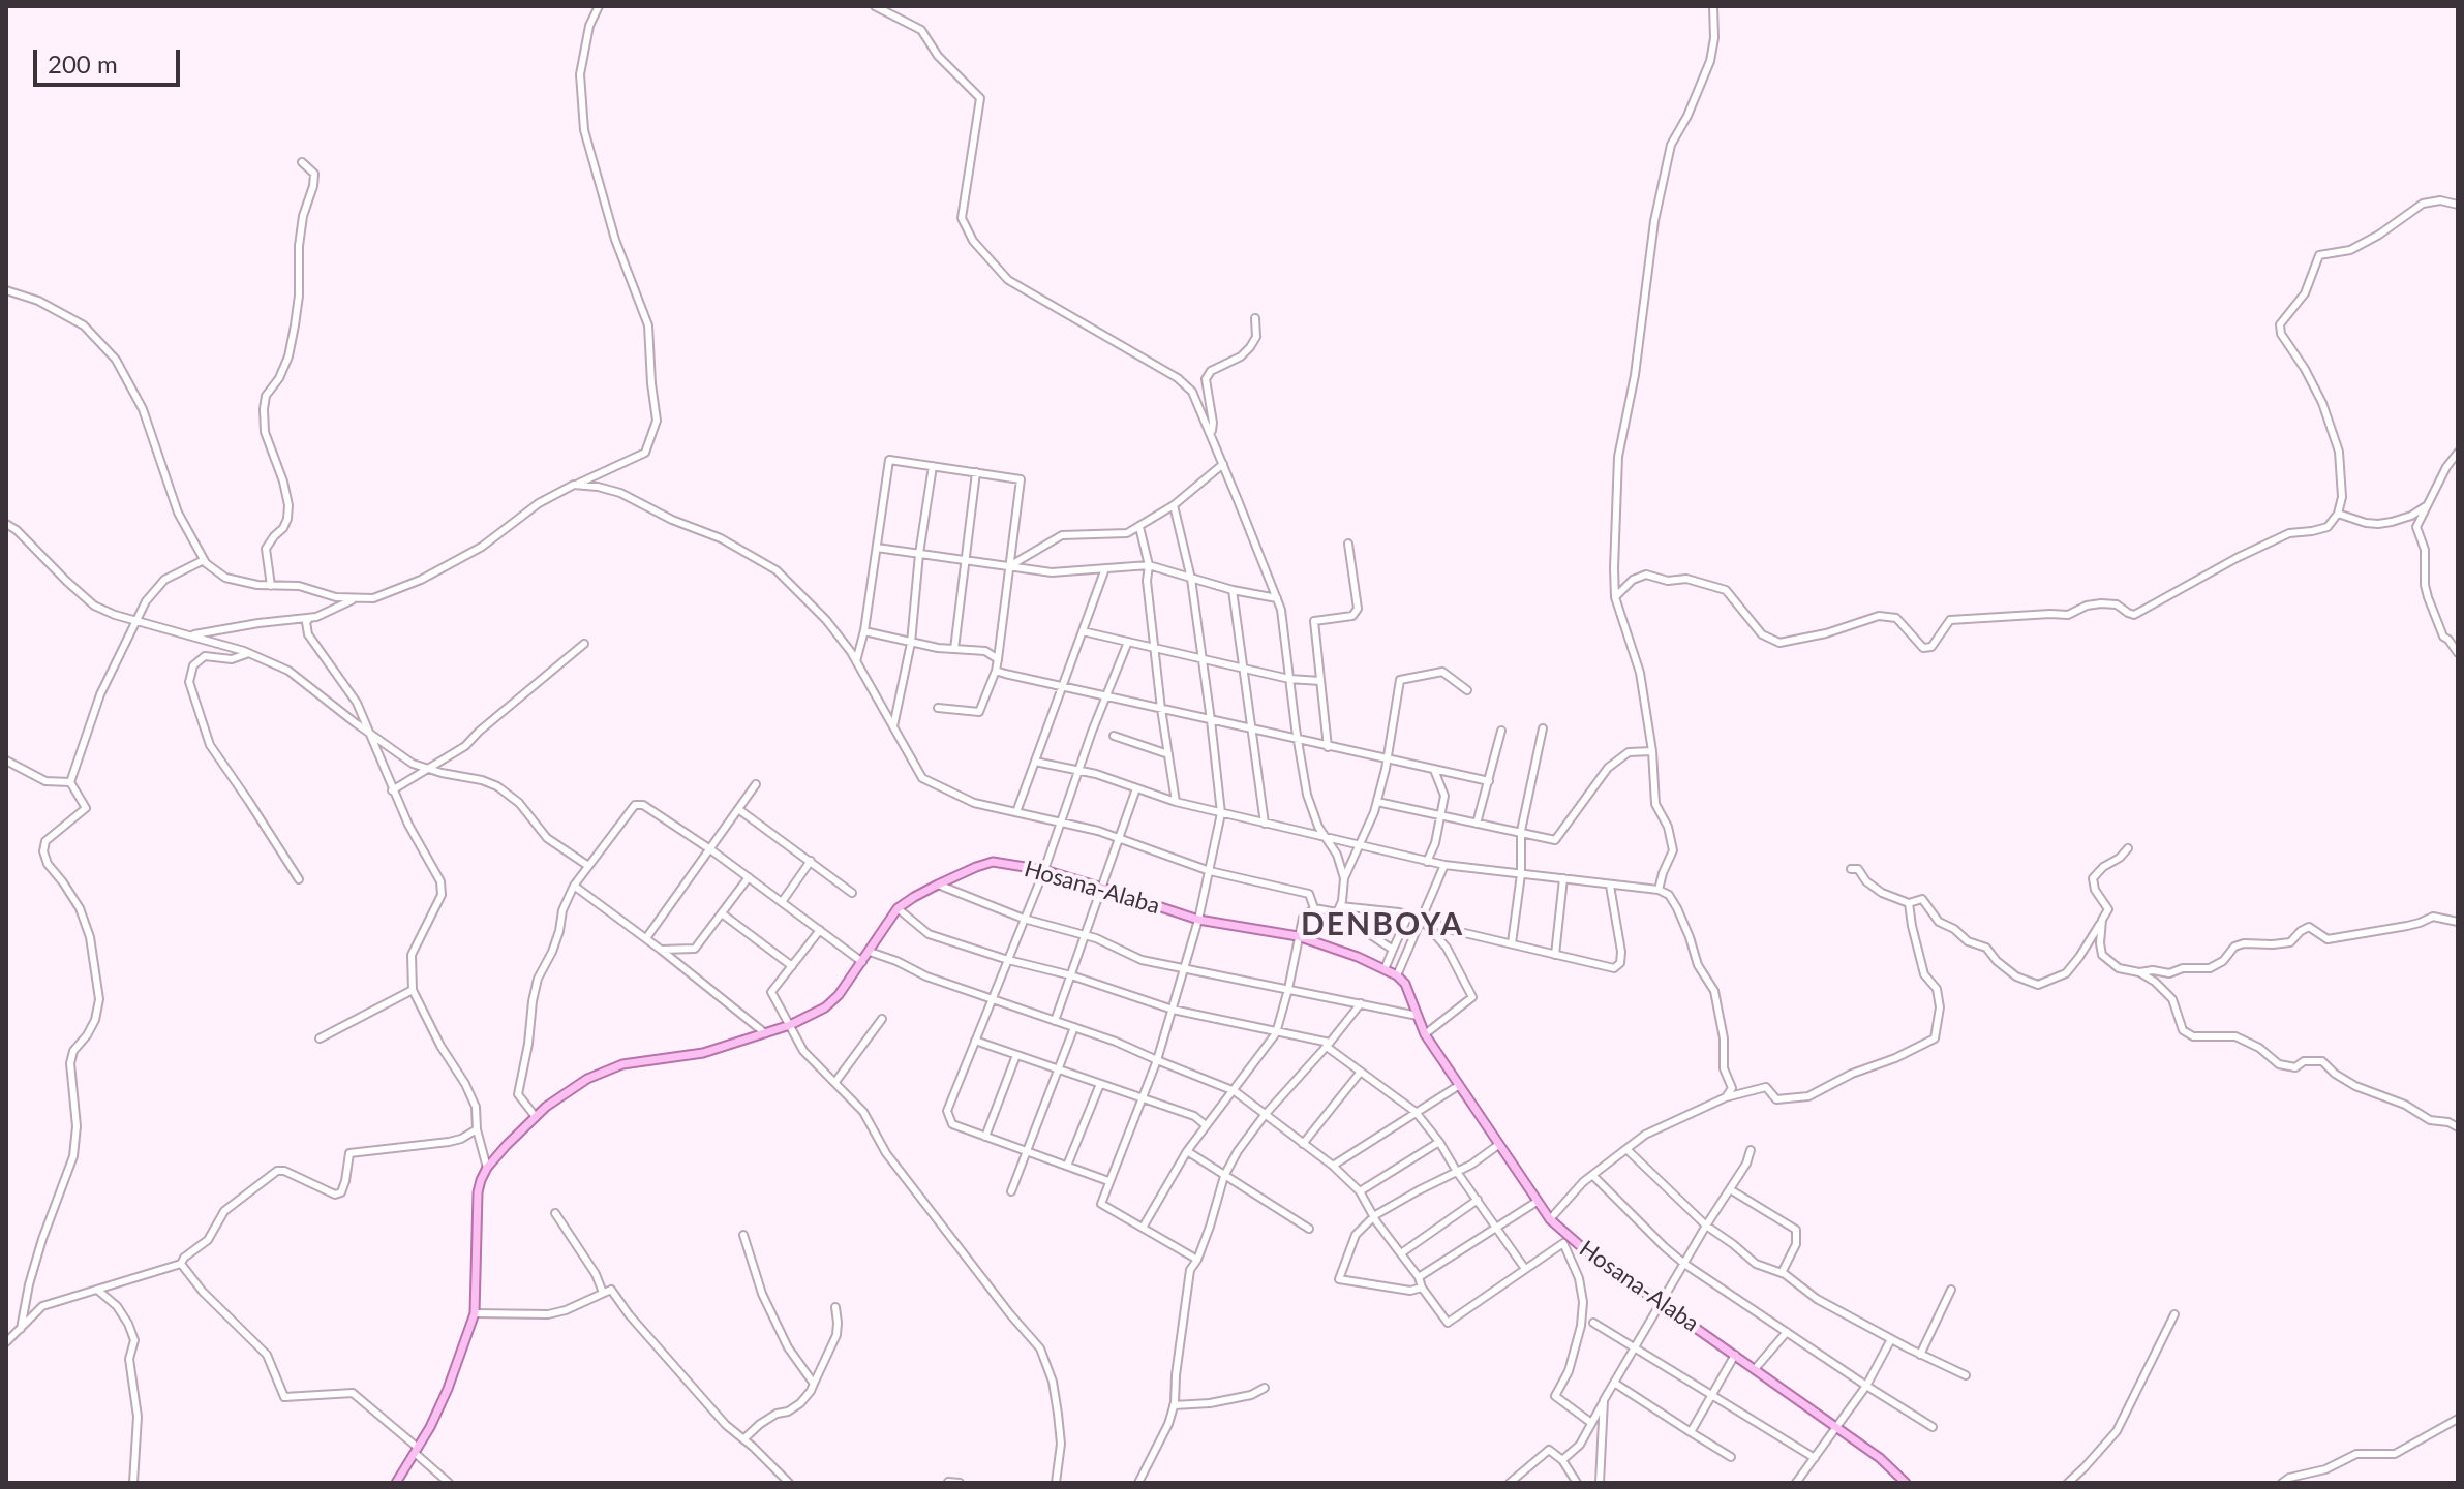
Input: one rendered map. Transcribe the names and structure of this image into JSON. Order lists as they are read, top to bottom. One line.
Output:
{"streets":{"main road":["Hosana-Alaba"]},"districts":["DENBOYA"],"scale_bar":"200 m"}
